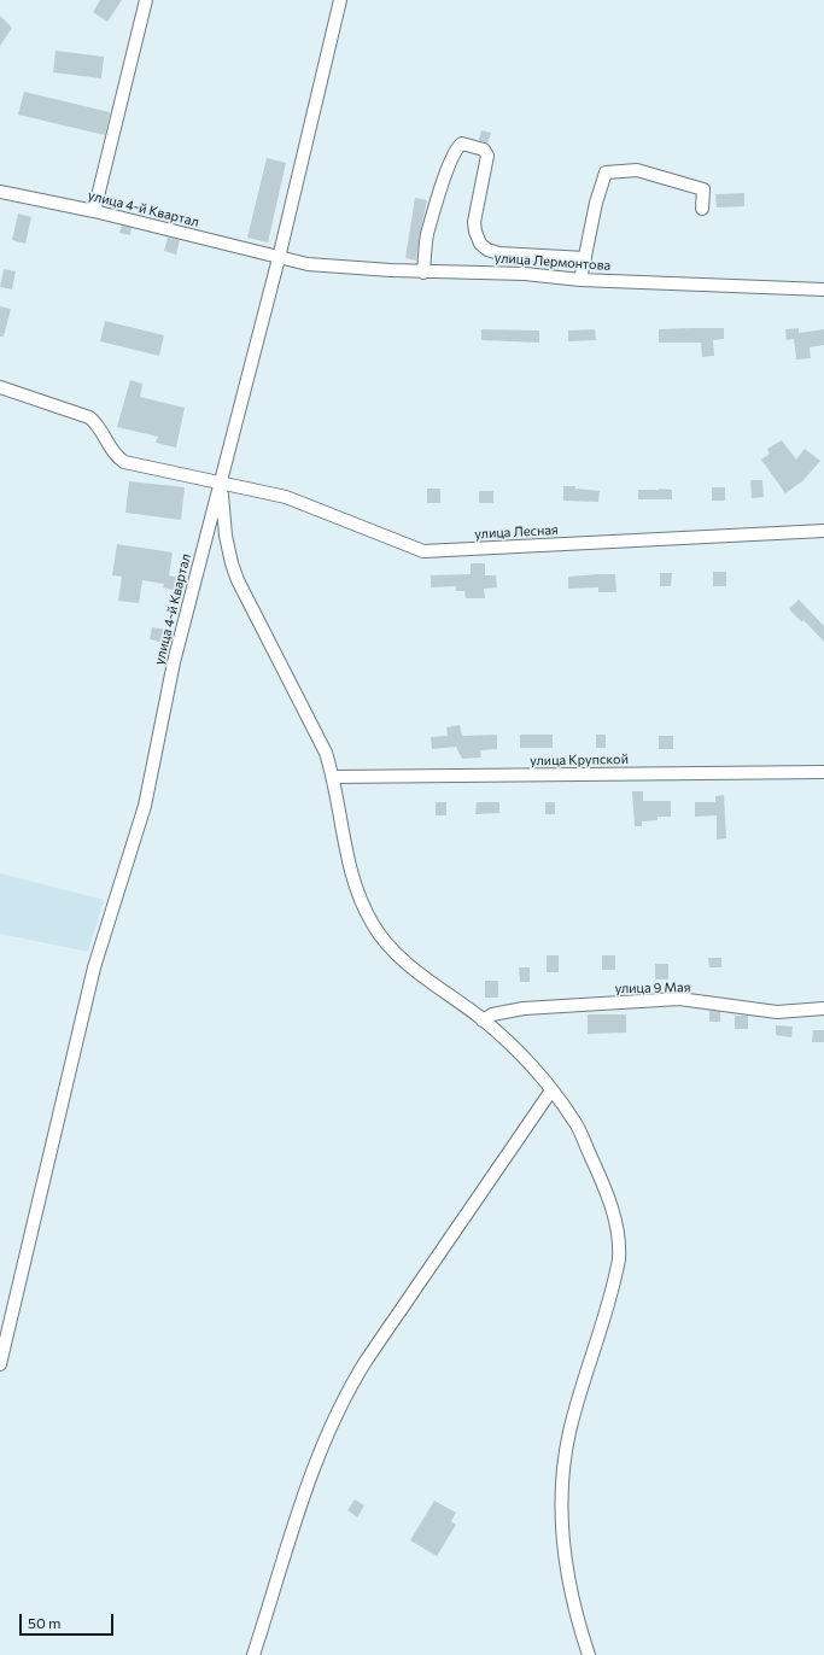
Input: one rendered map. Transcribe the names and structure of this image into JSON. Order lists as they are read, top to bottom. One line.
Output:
{"streets":{"street":["улица 4-й Квартал","улица Лермонтова","улица Лесная","улица Крупской","улица 9 Мая"]},"crossings":[["улица 4-й Квартал","улица Лермонтова"],["улица 4-й Квартал","улица Лесная"]],"scale_bar":"50 m"}
